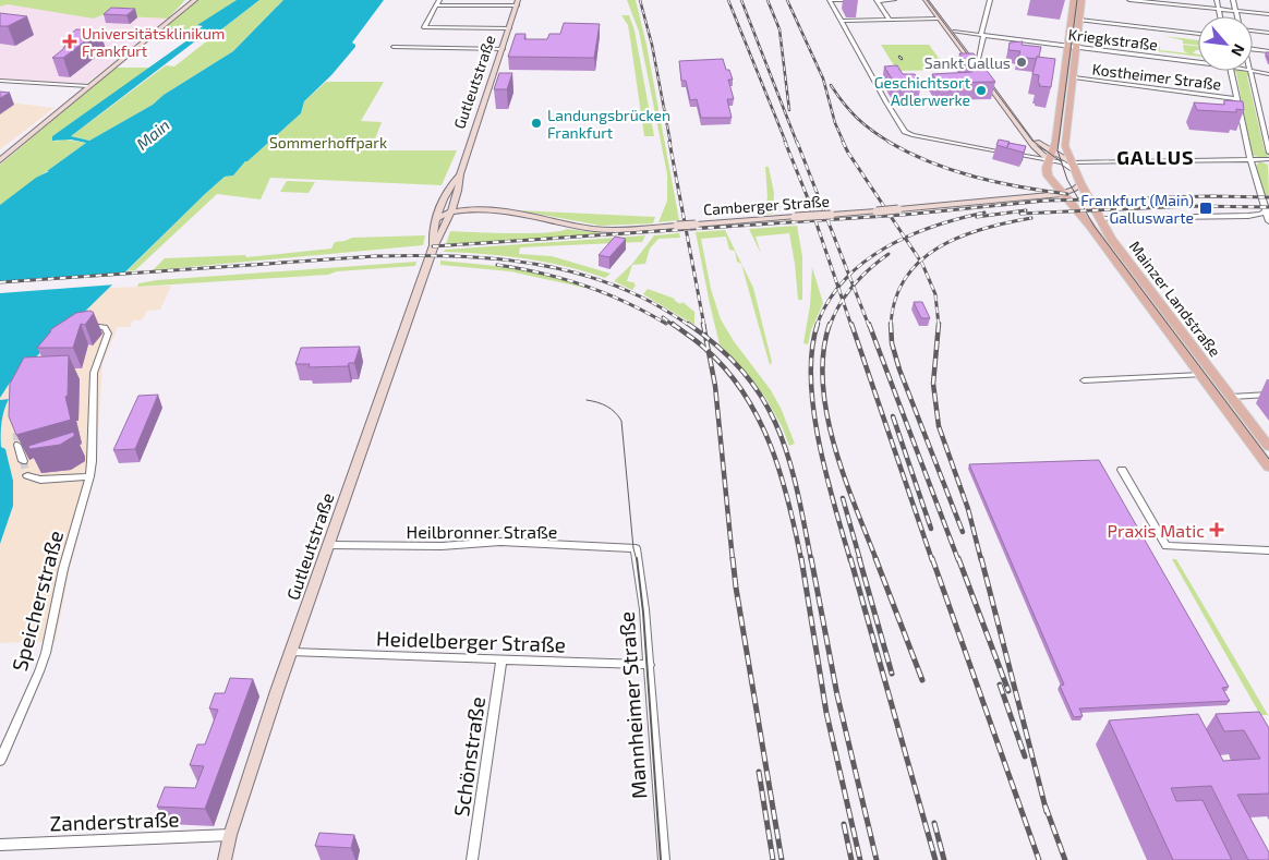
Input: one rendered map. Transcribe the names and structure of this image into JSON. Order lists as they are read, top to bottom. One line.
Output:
{"streets":{"main road":["Gutleutstraße","Mainzer Landstraße"],"street":["Kriegkstraße","Kostheimer Straße","Camberger Straße","Heilbronner Straße","Speicherstraße","Heidelberger Straße","Mannheimer Straße","Schönstraße","Zanderstraße"]},"crossings":[["Kriegkstraße","Mainzer Landstraße"],["Kostheimer Straße","Mainzer Landstraße"],["Gutleutstraße","Camberger Straße"],["Gutleutstraße","Heilbronner Straße"],["Gutleutstraße","Heidelberger Straße"],["Gutleutstraße","Zanderstraße"],["Camberger Straße","Mainzer Landstraße"],["Heilbronner Straße","Mannheimer Straße"],["Heidelberger Straße","Mannheimer Straße"],["Heidelberger Straße","Schönstraße"]],"districts":["GALLUS"],"water":["Main"],"parks":["Sommerhoffpark"],"places":{"health":["Universitätsklinikum Frankfurt","Praxis Matic"],"other":["Sankt Gallus","Geschichtsort Adlerwerke","Landungsbrücken Frankfurt"],"transit":["Frankfurt (Main) Galluswarte"]},"north":"bottom right"}
